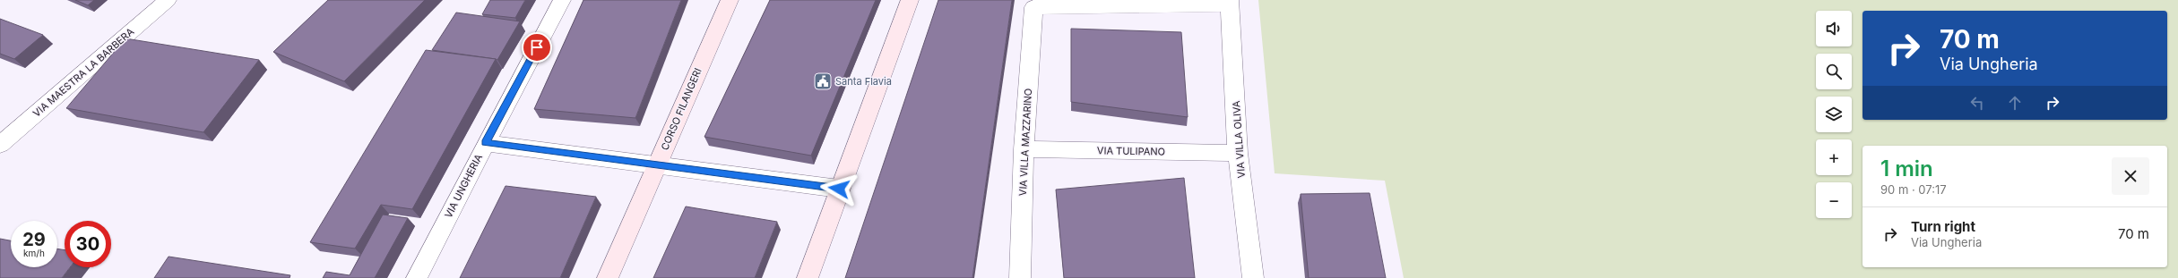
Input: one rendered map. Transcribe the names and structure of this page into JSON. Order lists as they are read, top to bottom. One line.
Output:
{"streets":{"street":["VIA MAESTRA LA BARBERA","CORSO FILANGERI","VIA VILLA OLIVA","VIA VILLA MAZZARINO","VIA TULIPANO","VIA UNGHERIA"]},"crossings":[["VIA VILLA OLIVA","VIA VILLA MAZZARINO"],["VIA VILLA OLIVA","VIA TULIPANO"],["VIA VILLA MAZZARINO","VIA TULIPANO"]],"places":{"public building":["Santa Flavia"]},"page":{"map_buttons":["+","−"],"turn":["70 m","Via Ungheria"],"heading":["1 min","90 m · 07:17"],"list":[{"name":"Turn right","note":"Via Ungheria","value":"70 m"}],"speed":"29 km/h","limit":"30"}}
